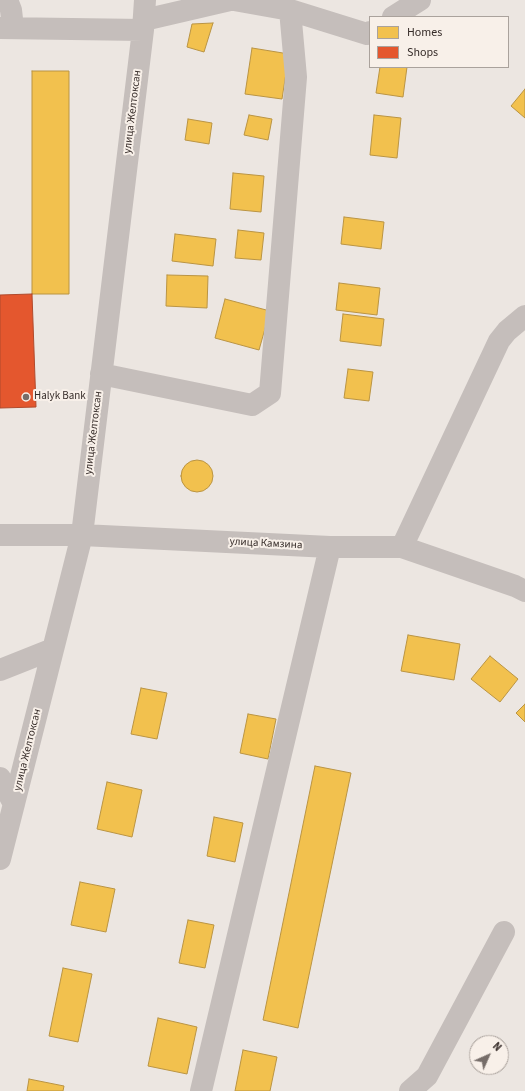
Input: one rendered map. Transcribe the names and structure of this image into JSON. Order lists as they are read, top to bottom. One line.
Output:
{"streets":{"street":["улица Желтоксан","улица Камзина"]},"crossings":[["улица Желтоксан","улица Камзина"]],"places":["Halyk Bank"],"legend":["Homes","Shops"],"north":"top right"}
